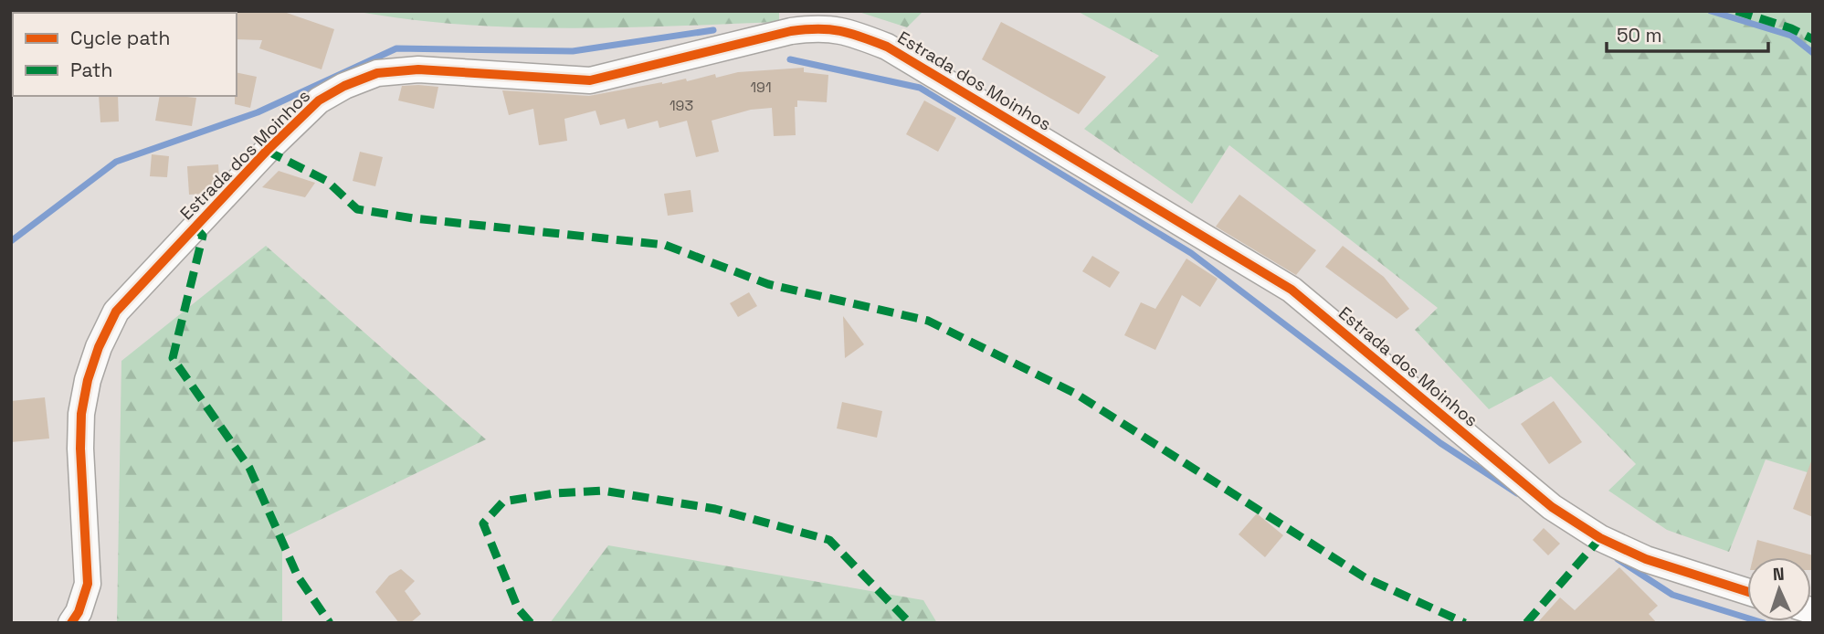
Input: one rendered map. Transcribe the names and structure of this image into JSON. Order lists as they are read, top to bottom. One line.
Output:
{"streets":{"street":["Estrada dos Moinhos"]},"house_numbers":["191","193"],"legend":["Cycle path","Path"],"scale_bar":"50 m","north":"top"}
